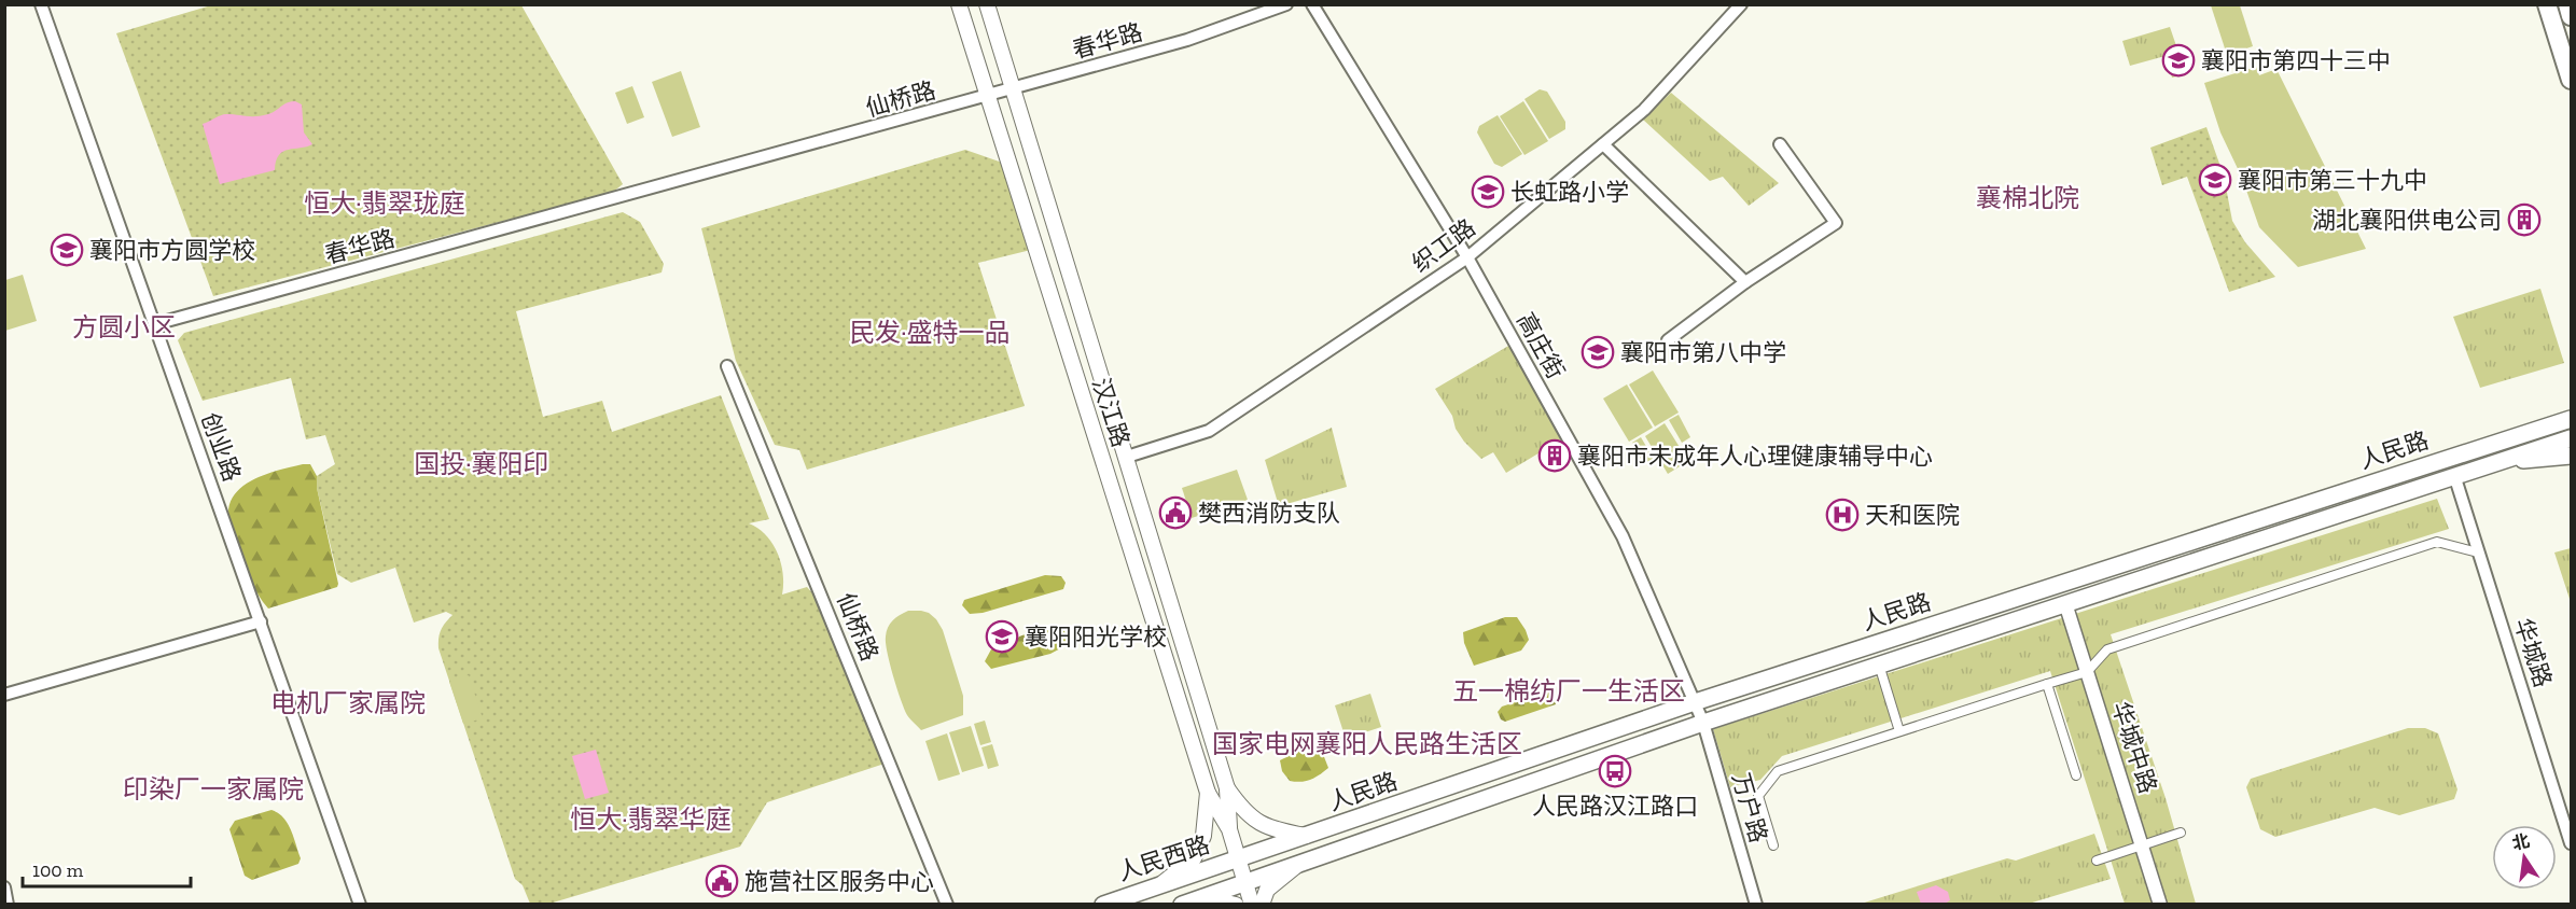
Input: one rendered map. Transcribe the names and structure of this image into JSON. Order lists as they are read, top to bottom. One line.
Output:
{"streets":{"main road":["汉江路","人民路","人民西路"],"street":["春华路","仙桥路","织工路","高庄街","创业路","华城路","华城中路","万户路"]},"crossings":[["春华路","仙桥路"],["春华路","汉江路"],["春华路","创业路"],["仙桥路","汉江路"],["织工路","高庄街"],["织工路","汉江路"],["高庄街","人民路"],["高庄街","万户路"],["汉江路","人民路"],["汉江路","人民西路"],["人民路","华城路"],["人民路","华城中路"],["人民路","万户路"],["人民路","人民西路"]],"districts":["襄棉北院","恒大·翡翠珑庭","方圆小区","民发·盛特一品","国投·襄阳印","五一棉纺厂一生活区","电机厂家属院","国家电网襄阳人民路生活区","印染厂一家属院","恒大·翡翠华庭"],"places":{"school or university":["襄阳市第四十三中","襄阳市第三十九中","长虹路小学","襄阳市方圆学校","襄阳市第八中学","襄阳阳光学校"],"building":["湖北襄阳供电公司","襄阳市未成年人心理健康辅导中心"],"public building":["樊西消防支队","施营社区服务中心"],"hospital":["天和医院"],"bus stop":["人民路汉江路口"]},"scale_bar":"100 m","north":"top"}
